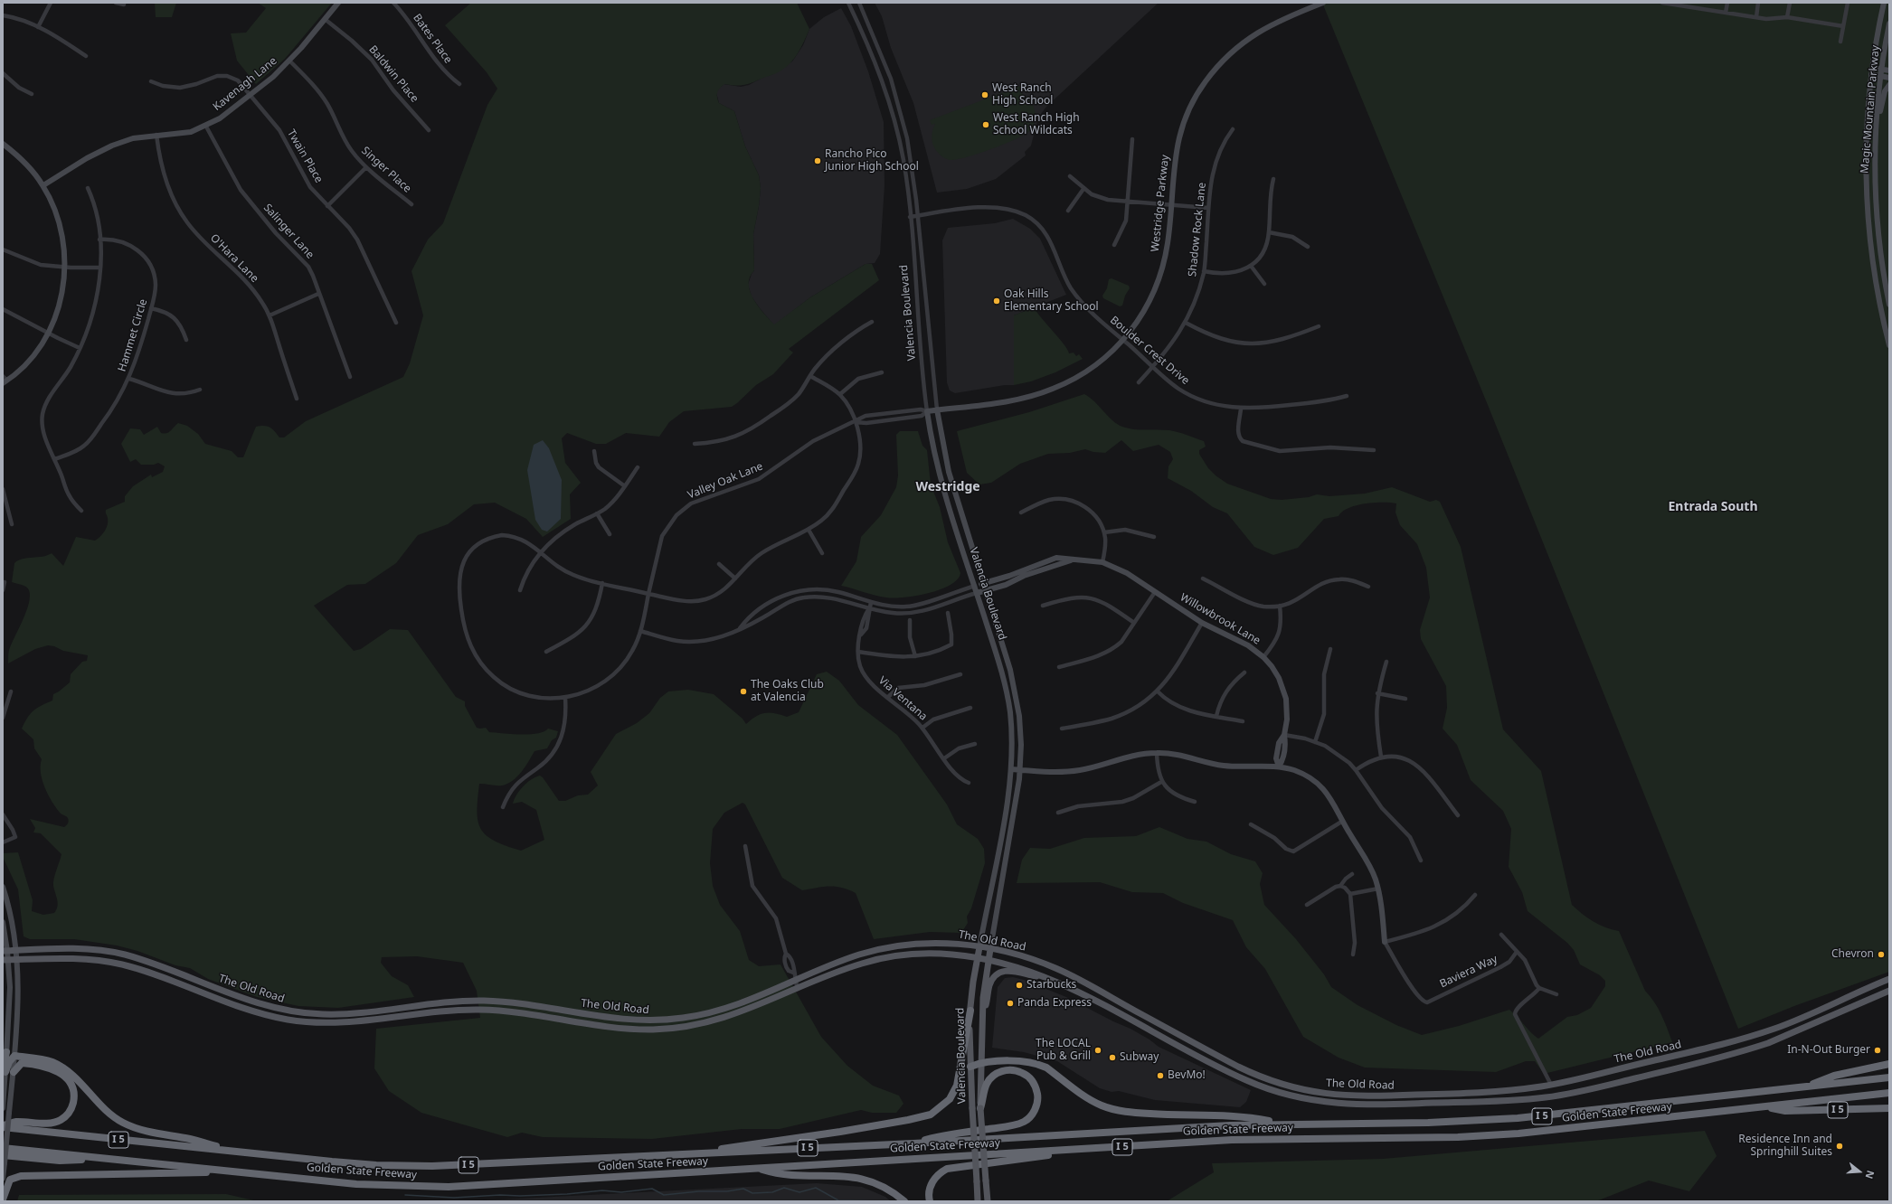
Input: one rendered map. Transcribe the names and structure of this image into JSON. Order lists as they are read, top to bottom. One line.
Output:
{"streets":{"highway":["I 5","Golden State Freeway"],"main road":["Valencia Boulevard","The Old Road"],"street":["Bates Place","Baldwin Place","Kavenagh Lane","Magic Mountain Parkway","Twain Place","Singer Place","Westridge Parkway","Shadow Rock Lane","Salinger Lane","O'Hara Lane","Hammet Circle","Boulder Crest Drive","Valley Oak Lane","Willowbrook Lane","Via Ventana","Baviera Way"]},"crossings":[["Baldwin Place","Kavenagh Lane"],["Kavenagh Lane","Twain Place"],["Kavenagh Lane","Singer Place"],["Kavenagh Lane","Salinger Lane"],["Kavenagh Lane","O'Hara Lane"],["Westridge Parkway","Valencia Boulevard"],["Westridge Parkway","Boulder Crest Drive"],["Westridge Parkway","Valley Oak Lane"],["Shadow Rock Lane","Boulder Crest Drive"],["Valencia Boulevard","Boulder Crest Drive"],["Valencia Boulevard","Valley Oak Lane"],["Valencia Boulevard","Willowbrook Lane"],["Valencia Boulevard","The Old Road"],["I 5","Golden State Freeway"]],"districts":["Westridge","Entrada South"],"places":["West Ranch High School","West Ranch High School Wildcats","Rancho Pico Junior High School","Oak Hills Elementary School","The Oaks Club at Valencia","Chevron","Starbucks","Panda Express","The LOCAL Pub & Grill","In-N-Out Burger","Subway","BevMo!","Residence Inn and Springhill Suites"],"north":"right"}
